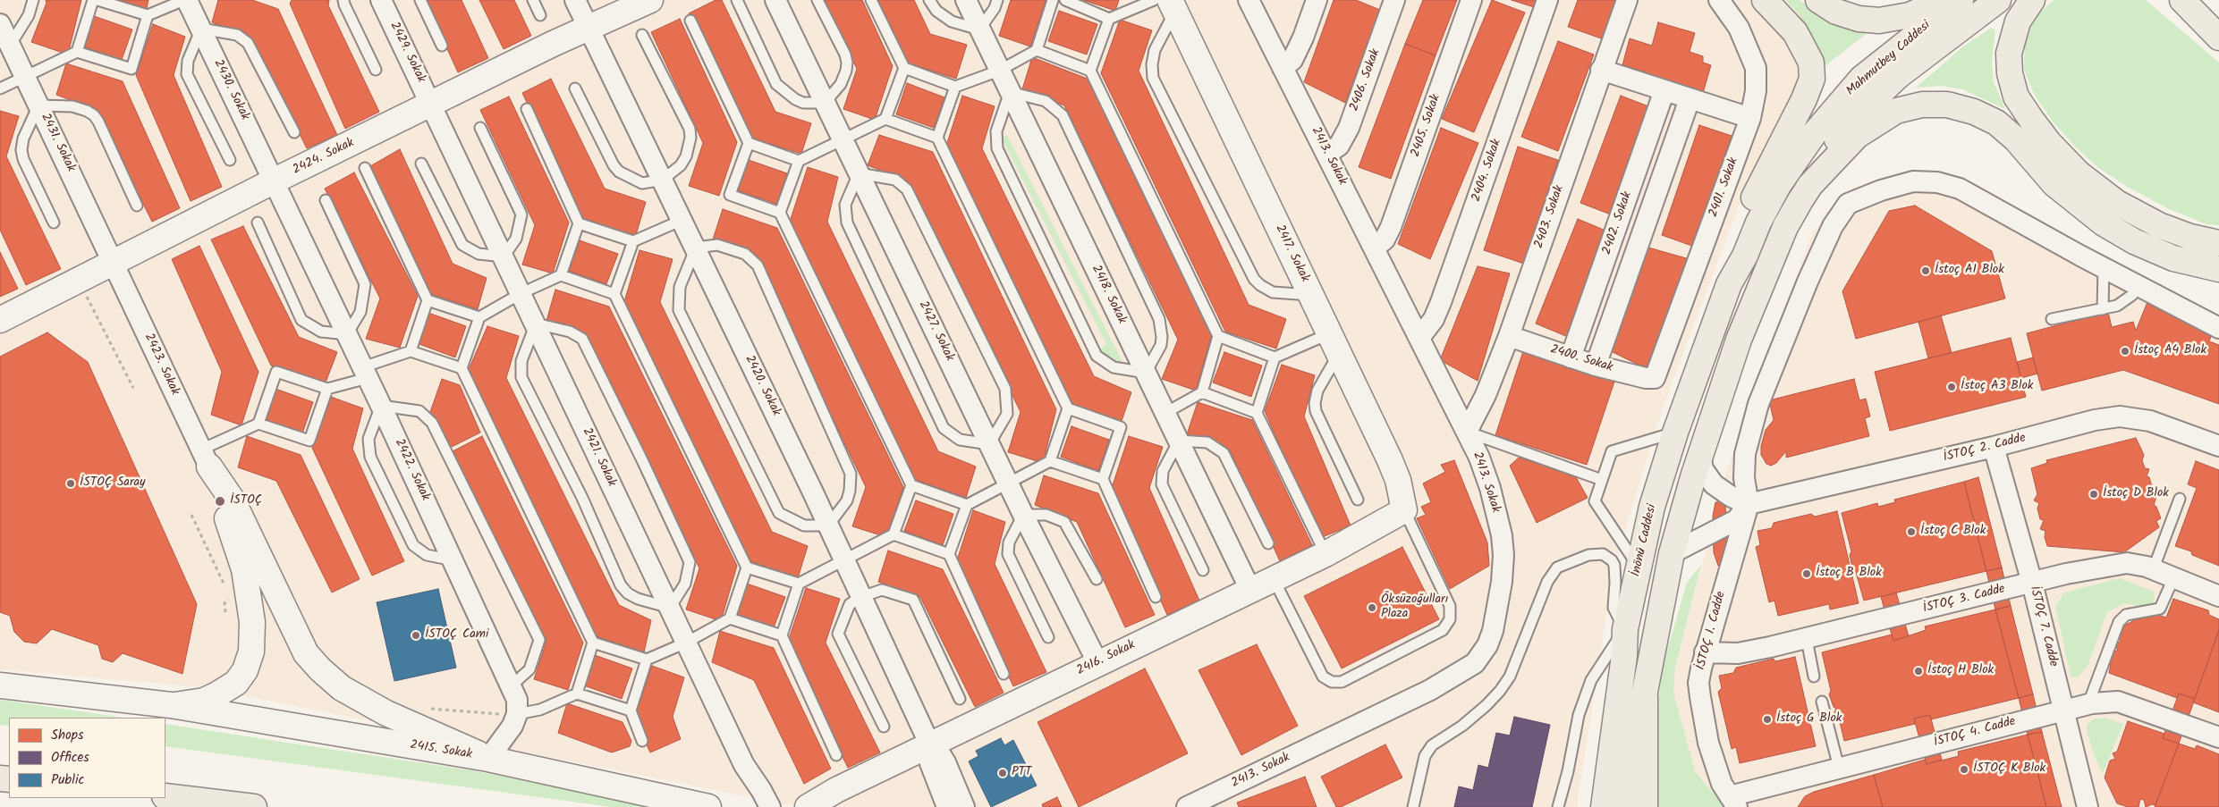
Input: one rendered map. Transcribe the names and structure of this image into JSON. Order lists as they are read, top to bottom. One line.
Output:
{"streets":{"highway":["Mahmutbey Caddesi","İnönü Caddesi"],"street":["2429. Sokak","2406. Sokak","2430. Sokak","2405. Sokak","2431. Sokak","2413. Sokak","2424. Sokak","2404. Sokak","2401. Sokak","2403. Sokak","2402. Sokak","2417. Sokak","2418. Sokak","2427. Sokak","2400. Sokak","2423. Sokak","2420. Sokak","İSTOÇ 2. Cadde","2421. Sokak","2422. Sokak","İSTOÇ 3. Cadde","İSTOÇ 7. Cadde","İSTOÇ 1. Cadde","2416. Sokak","İSTOÇ 4. Cadde","2415. Sokak"]},"crossings":[["2429. Sokak","2424. Sokak"],["2429. Sokak","2421. Sokak"],["Mahmutbey Caddesi","İnönü Caddesi"],["2406. Sokak","2413. Sokak"],["2430. Sokak","2424. Sokak"],["2430. Sokak","2422. Sokak"],["2405. Sokak","2413. Sokak"],["2431. Sokak","2424. Sokak"],["2431. Sokak","2423. Sokak"],["2413. Sokak","2404. Sokak"],["2413. Sokak","2403. Sokak"],["2424. Sokak","2423. Sokak"],["2424. Sokak","2420. Sokak"],["2424. Sokak","2421. Sokak"],["2424. Sokak","2422. Sokak"],["2401. Sokak","2400. Sokak"],["2403. Sokak","2400. Sokak"],["2402. Sokak","2400. Sokak"],["2417. Sokak","2416. Sokak"],["2418. Sokak","2416. Sokak"],["2427. Sokak","2416. Sokak"],["2420. Sokak","2416. Sokak"],["İSTOÇ 2. Cadde","İSTOÇ 7. Cadde"],["İSTOÇ 2. Cadde","İSTOÇ 1. Cadde"],["İSTOÇ 3. Cadde","İSTOÇ 7. Cadde"],["İSTOÇ 3. Cadde","İSTOÇ 1. Cadde"],["İSTOÇ 7. Cadde","İSTOÇ 4. Cadde"],["İSTOÇ 1. Cadde","İSTOÇ 4. Cadde"]],"places":["İstoç A1 Blok","İstoç A4 Blok","İstoç A3 Blok","İSTOÇ Saray","İstoç D Blok","İSTOÇ","İstoç C Blok","İstoç B Blok","Öksüzoğulları Plaza","İSTOÇ Cami","İstoç H Blok","İstoç G Blok","İSTOÇ K Blok","PTT"],"legend":["Shops","Offices","Public"]}
